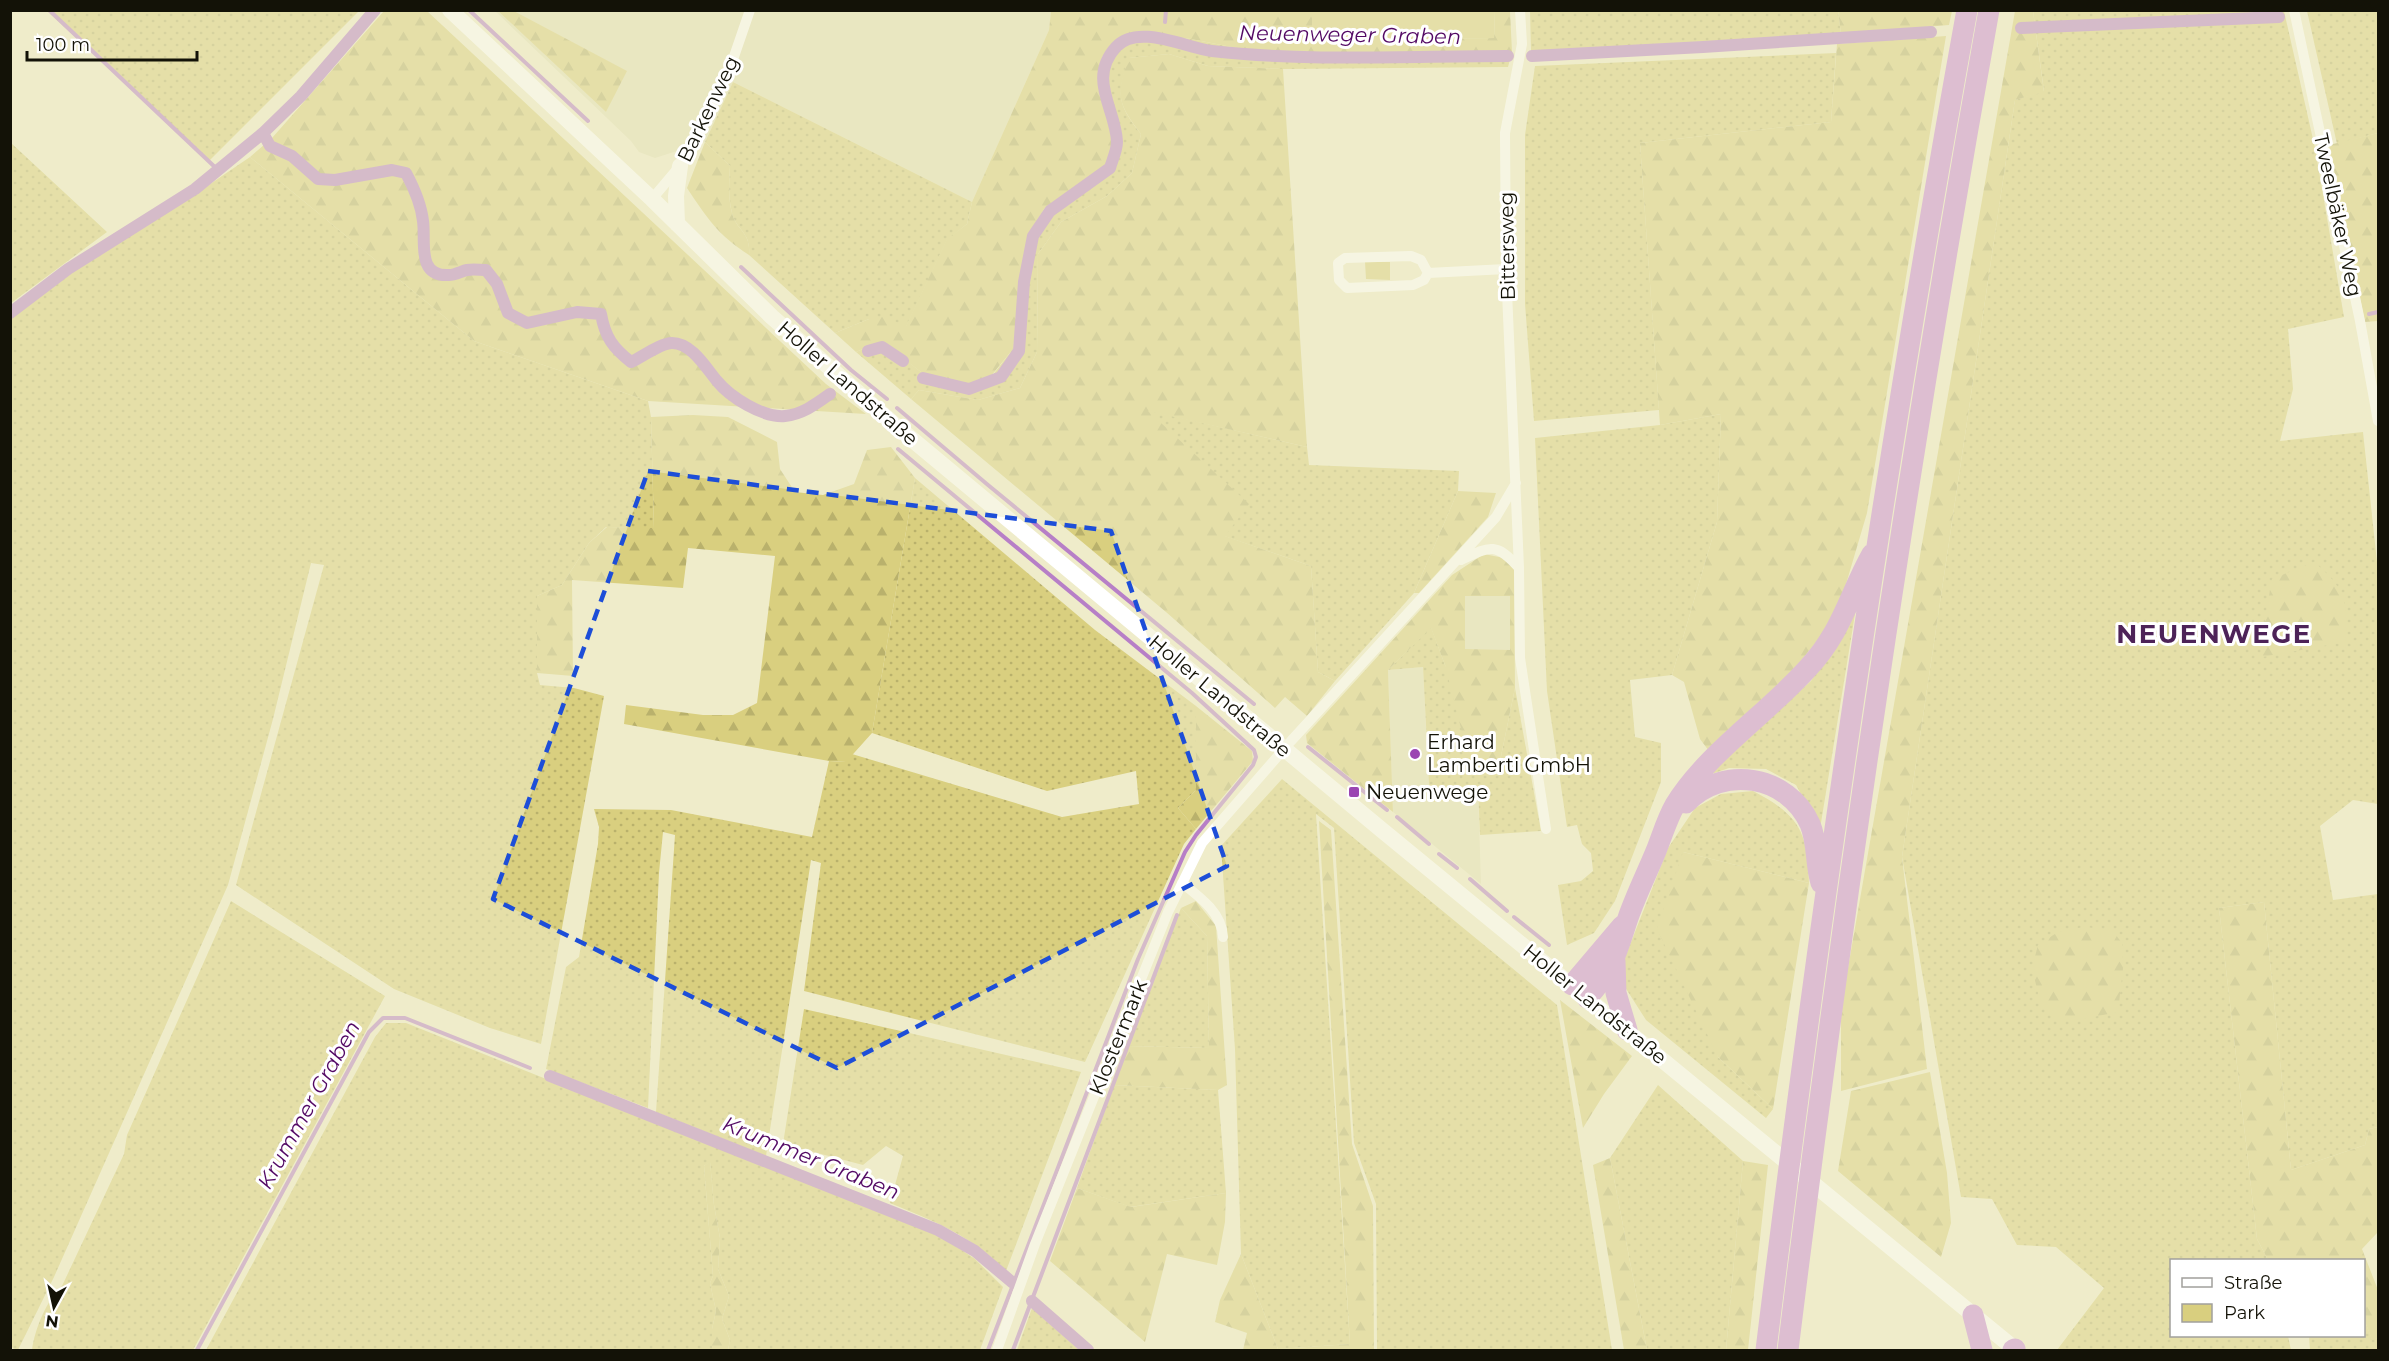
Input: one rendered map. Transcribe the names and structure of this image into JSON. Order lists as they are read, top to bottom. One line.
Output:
{"streets":{"main road":["Holler Landstraße"],"street":["Barkenweg","Tweelbäker Weg","Bittersweg","Klostermark"]},"crossings":[["Barkenweg","Holler Landstraße"],["Holler Landstraße","Klostermark"]],"districts":["NEUENWEGE"],"water":["Neuenweger Graben","Krummer Graben"],"places":{"other":["Erhard Lamberti GmbH"],"transit":["Neuenwege"]},"legend":["Straße","Park"],"scale_bar":"100 m","north":"bottom"}
